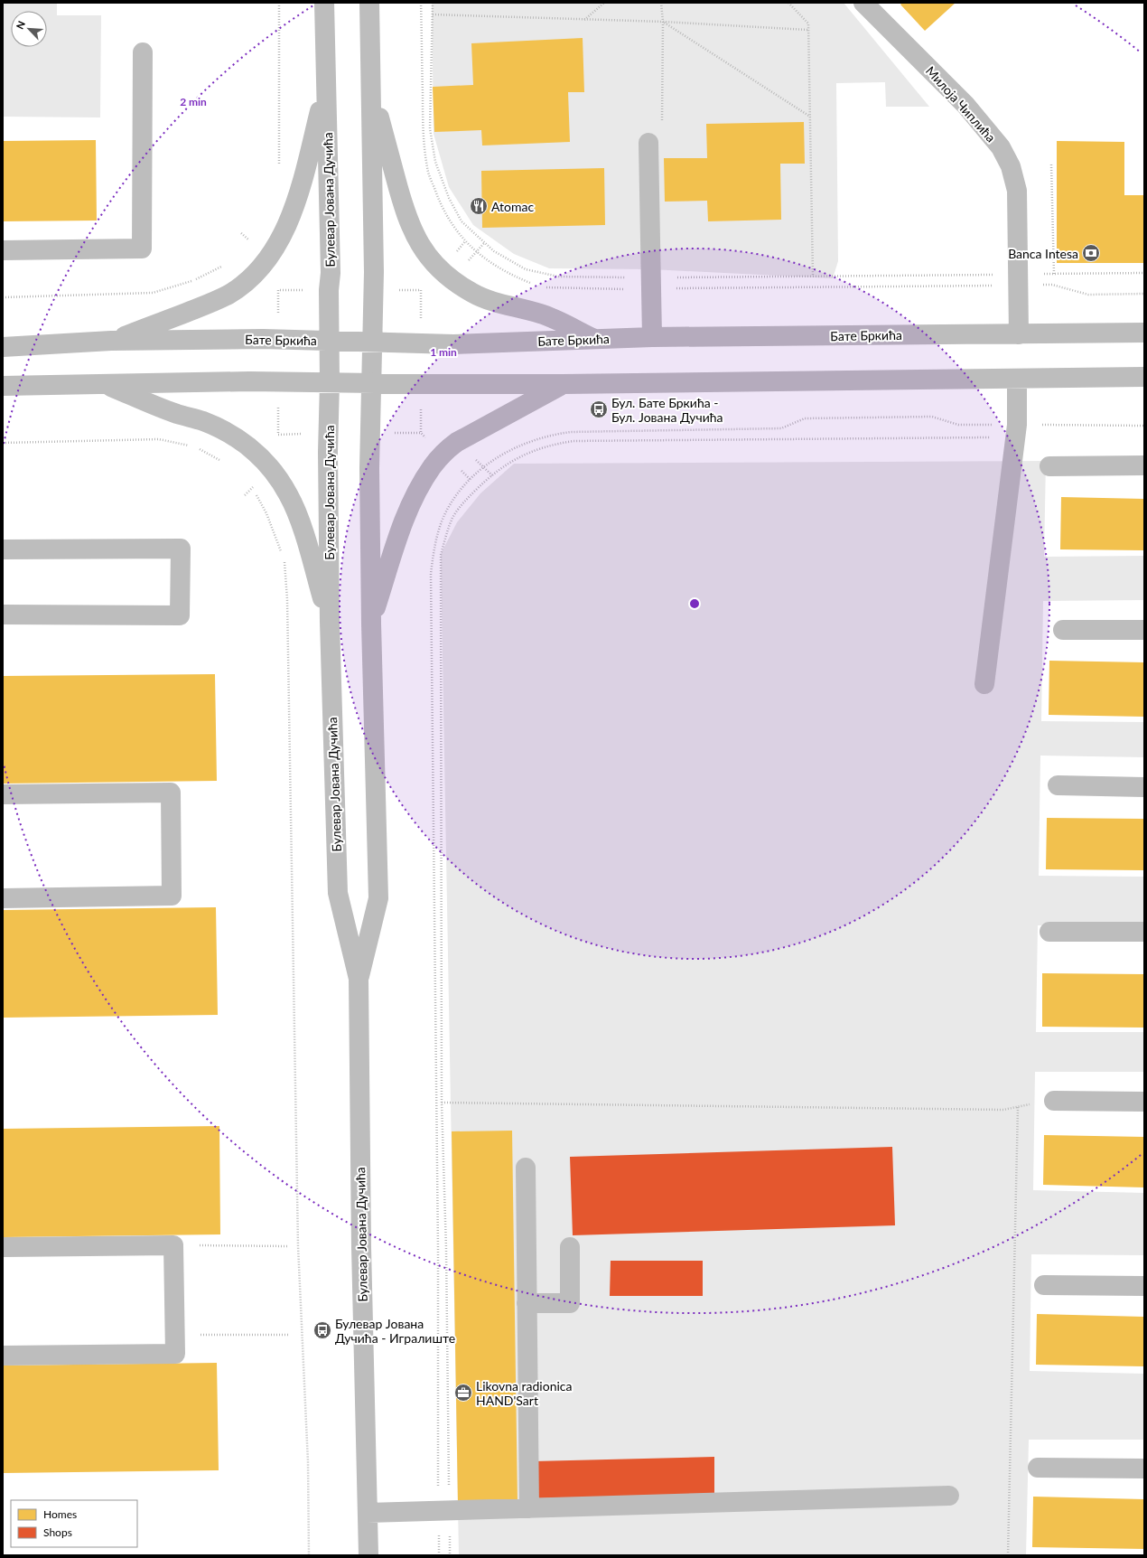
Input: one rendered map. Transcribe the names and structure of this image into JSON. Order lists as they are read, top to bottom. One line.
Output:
{"streets":{"street":["Милоја Чиплића","Булевар Јована Дучића","Бате Бркића"]},"crossings":[["Милоја Чиплића","Бате Бркића"],["Булевар Јована Дучића","Бате Бркића"]],"places":{"restaurant":["Atomac"],"bank":["Banca Intesa"],"bus stop":["Бул. Бате Бркића - Бул. Јована Дучића","Булевар Јована Дучића - Игралиште"],"office":["Likovna radionica HAND'Sart"]},"legend":["Homes","Shops"],"north":"top left","rings":["2 min","1 min"]}
